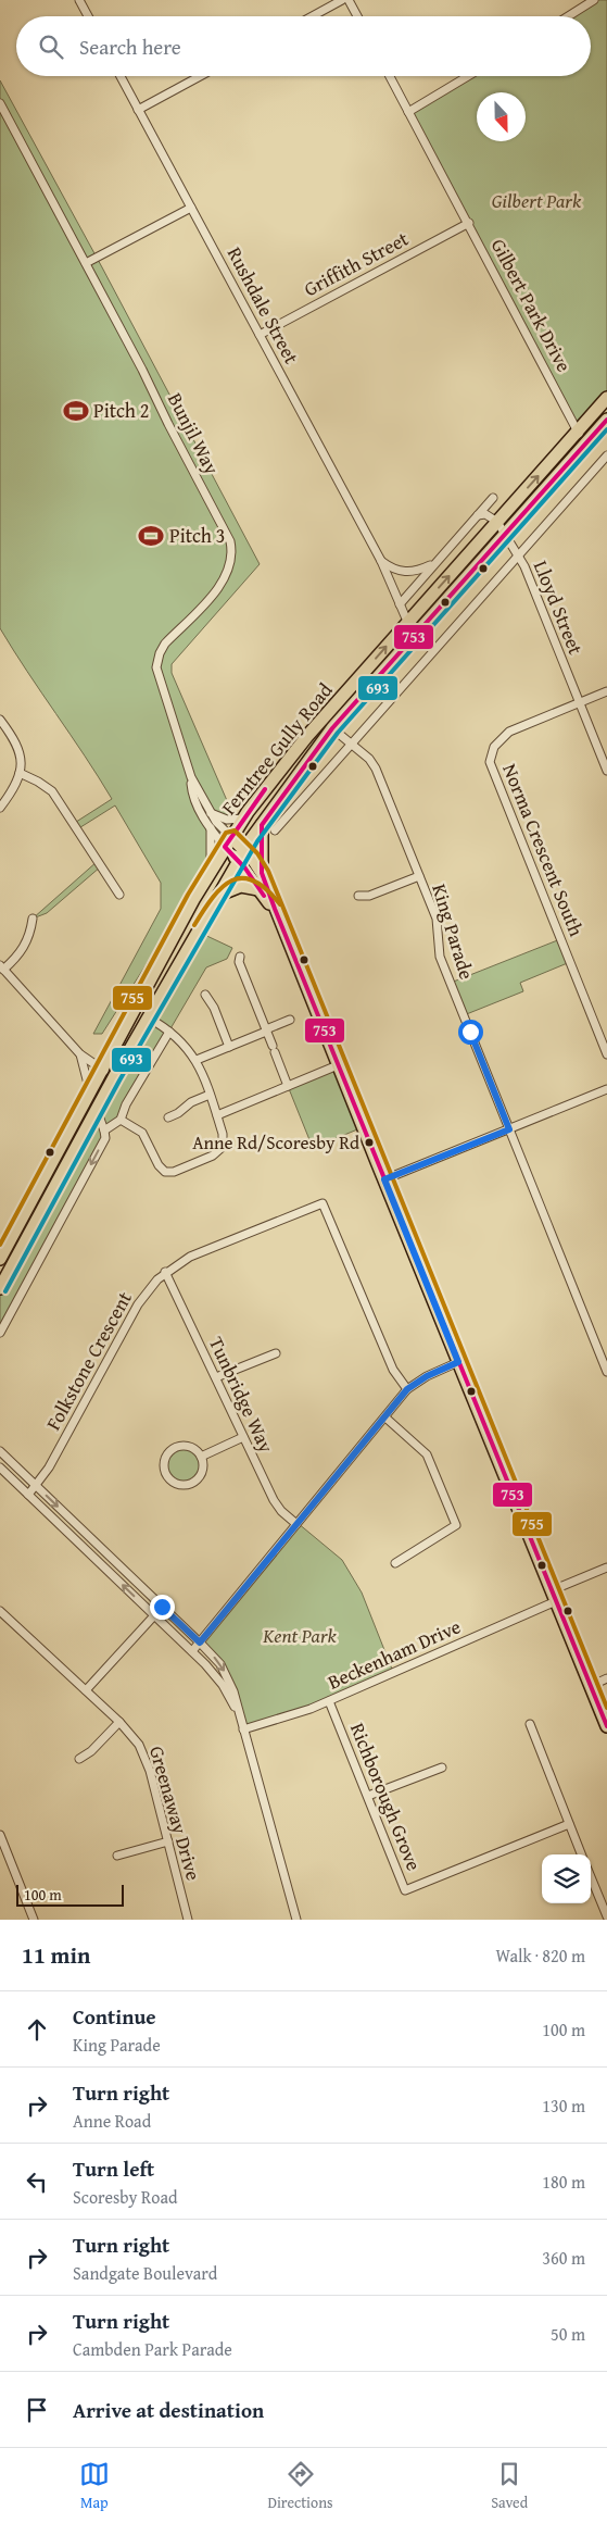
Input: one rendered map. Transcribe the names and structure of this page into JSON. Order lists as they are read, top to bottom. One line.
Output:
{"streets":{"main road":["Ferntree Gully Road"],"street":["Griffith Street","Rushdale Street","Gilbert Park Drive","Bunjil Way","Lloyd Street","Norma Crescent South","King Parade","Folkstone Crescent","Tunbridge Way","Beckenham Drive","Richborough Grove","Greenaway Drive"]},"crossings":[["Griffith Street","Rushdale Street"],["Griffith Street","Gilbert Park Drive"],["Rushdale Street","Ferntree Gully Road"],["Gilbert Park Drive","Ferntree Gully Road"],["Bunjil Way","Ferntree Gully Road"],["Lloyd Street","Ferntree Gully Road"],["Lloyd Street","Norma Crescent South"],["Ferntree Gully Road","King Parade"],["Folkstone Crescent","Tunbridge Way"],["Beckenham Drive","Richborough Grove"]],"parks":["Gilbert Park","Kent Park"],"places":{"sports":["Pitch 2","Pitch 3"],"other":["Anne Rd/Scoresby Rd"]},"lines":["transit line 753","transit line 693","transit line 755"],"scale_bar":"100 m","north":"bottom","page":{"search":"Search here","scale":"100 m","heading":["11 min","Walk · 820 m"],"list":[["Continue","King Parade","100 m"],["Turn right","Anne Road","130 m"],["Turn left","Scoresby Road","180 m"],["Turn right","Sandgate Boulevard","360 m"],["Turn right","Cambden Park Parade","50 m"],"Arrive at destination"],"nav":["Map","Directions","Saved"]}}
